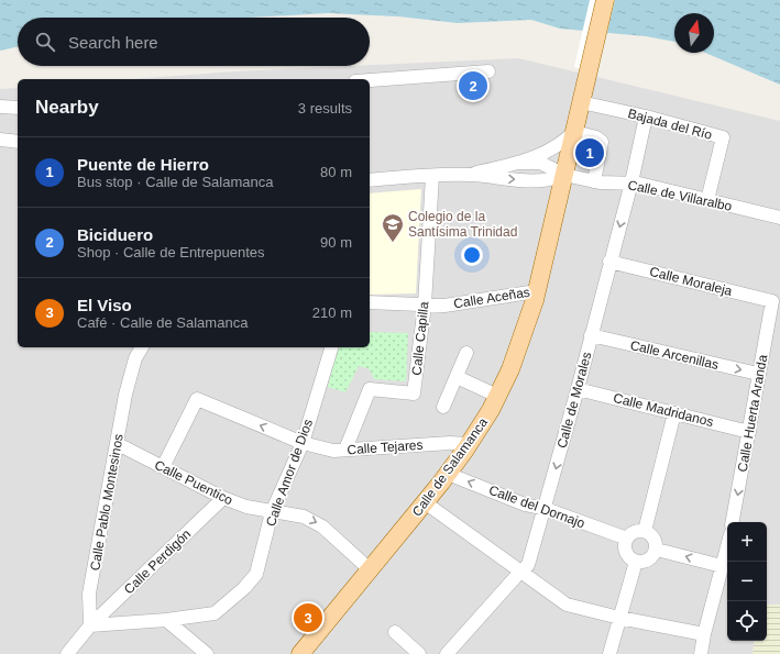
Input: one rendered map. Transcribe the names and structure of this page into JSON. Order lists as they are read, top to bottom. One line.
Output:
{"streets":{"main road":["Calle de Salamanca"],"street":["Bajada del Río","Calle de Villaralbo","Calle Moraleja","Calle Aceñas","Calle Capilla","Calle Arcenillas","Calle de Morales","Calle Madridanos","Calle Huerta Aranda","Calle Tejares","Calle Amor de Dios","Calle Puentico","Calle Pablo Montesinos","Calle del Dornajo","Calle Perdigón"]},"crossings":[["Bajada del Río","Calle de Villaralbo"],["Bajada del Río","Calle de Morales"],["Bajada del Río","Calle de Salamanca"],["Calle de Villaralbo","Calle de Morales"],["Calle de Villaralbo","Calle de Salamanca"],["Calle Moraleja","Calle de Morales"],["Calle Moraleja","Calle Huerta Aranda"],["Calle Aceñas","Calle Capilla"],["Calle Aceñas","Calle de Salamanca"],["Calle Capilla","Calle Tejares"],["Calle Arcenillas","Calle de Morales"],["Calle Arcenillas","Calle Huerta Aranda"],["Calle de Morales","Calle Madridanos"],["Calle de Morales","Calle del Dornajo"],["Calle Madridanos","Calle Huerta Aranda"],["Calle Tejares","Calle de Salamanca"],["Calle Tejares","Calle Amor de Dios"],["Calle Tejares","Calle Puentico"],["Calle de Salamanca","Calle Puentico"],["Calle de Salamanca","Calle del Dornajo"],["Calle Amor de Dios","Calle Puentico"],["Calle Amor de Dios","Calle Pablo Montesinos"],["Calle Amor de Dios","Calle Perdigón"],["Calle Puentico","Calle Pablo Montesinos"],["Calle Puentico","Calle Perdigón"],["Calle Pablo Montesinos","Calle Perdigón"]],"one_way":["Calle Arcenillas","Calle Puentico"],"places":{"school or university":["Colegio de la Santísima Trinidad"]},"north":"top","page":{"search":"Search here","pins":["2","1","3"],"heading":["Nearby","3 results"],"list":[{"mark":"1","name":"Puente de Hierro","note":"Bus stop · Calle de Salamanca","value":"80 m"},{"mark":"2","name":"Biciduero","note":"Shop · Calle de Entrepuentes","value":"90 m"},{"mark":"3","name":"El Viso","note":"Café · Calle de Salamanca","value":"210 m"}],"map_buttons":["+","−"]}}
